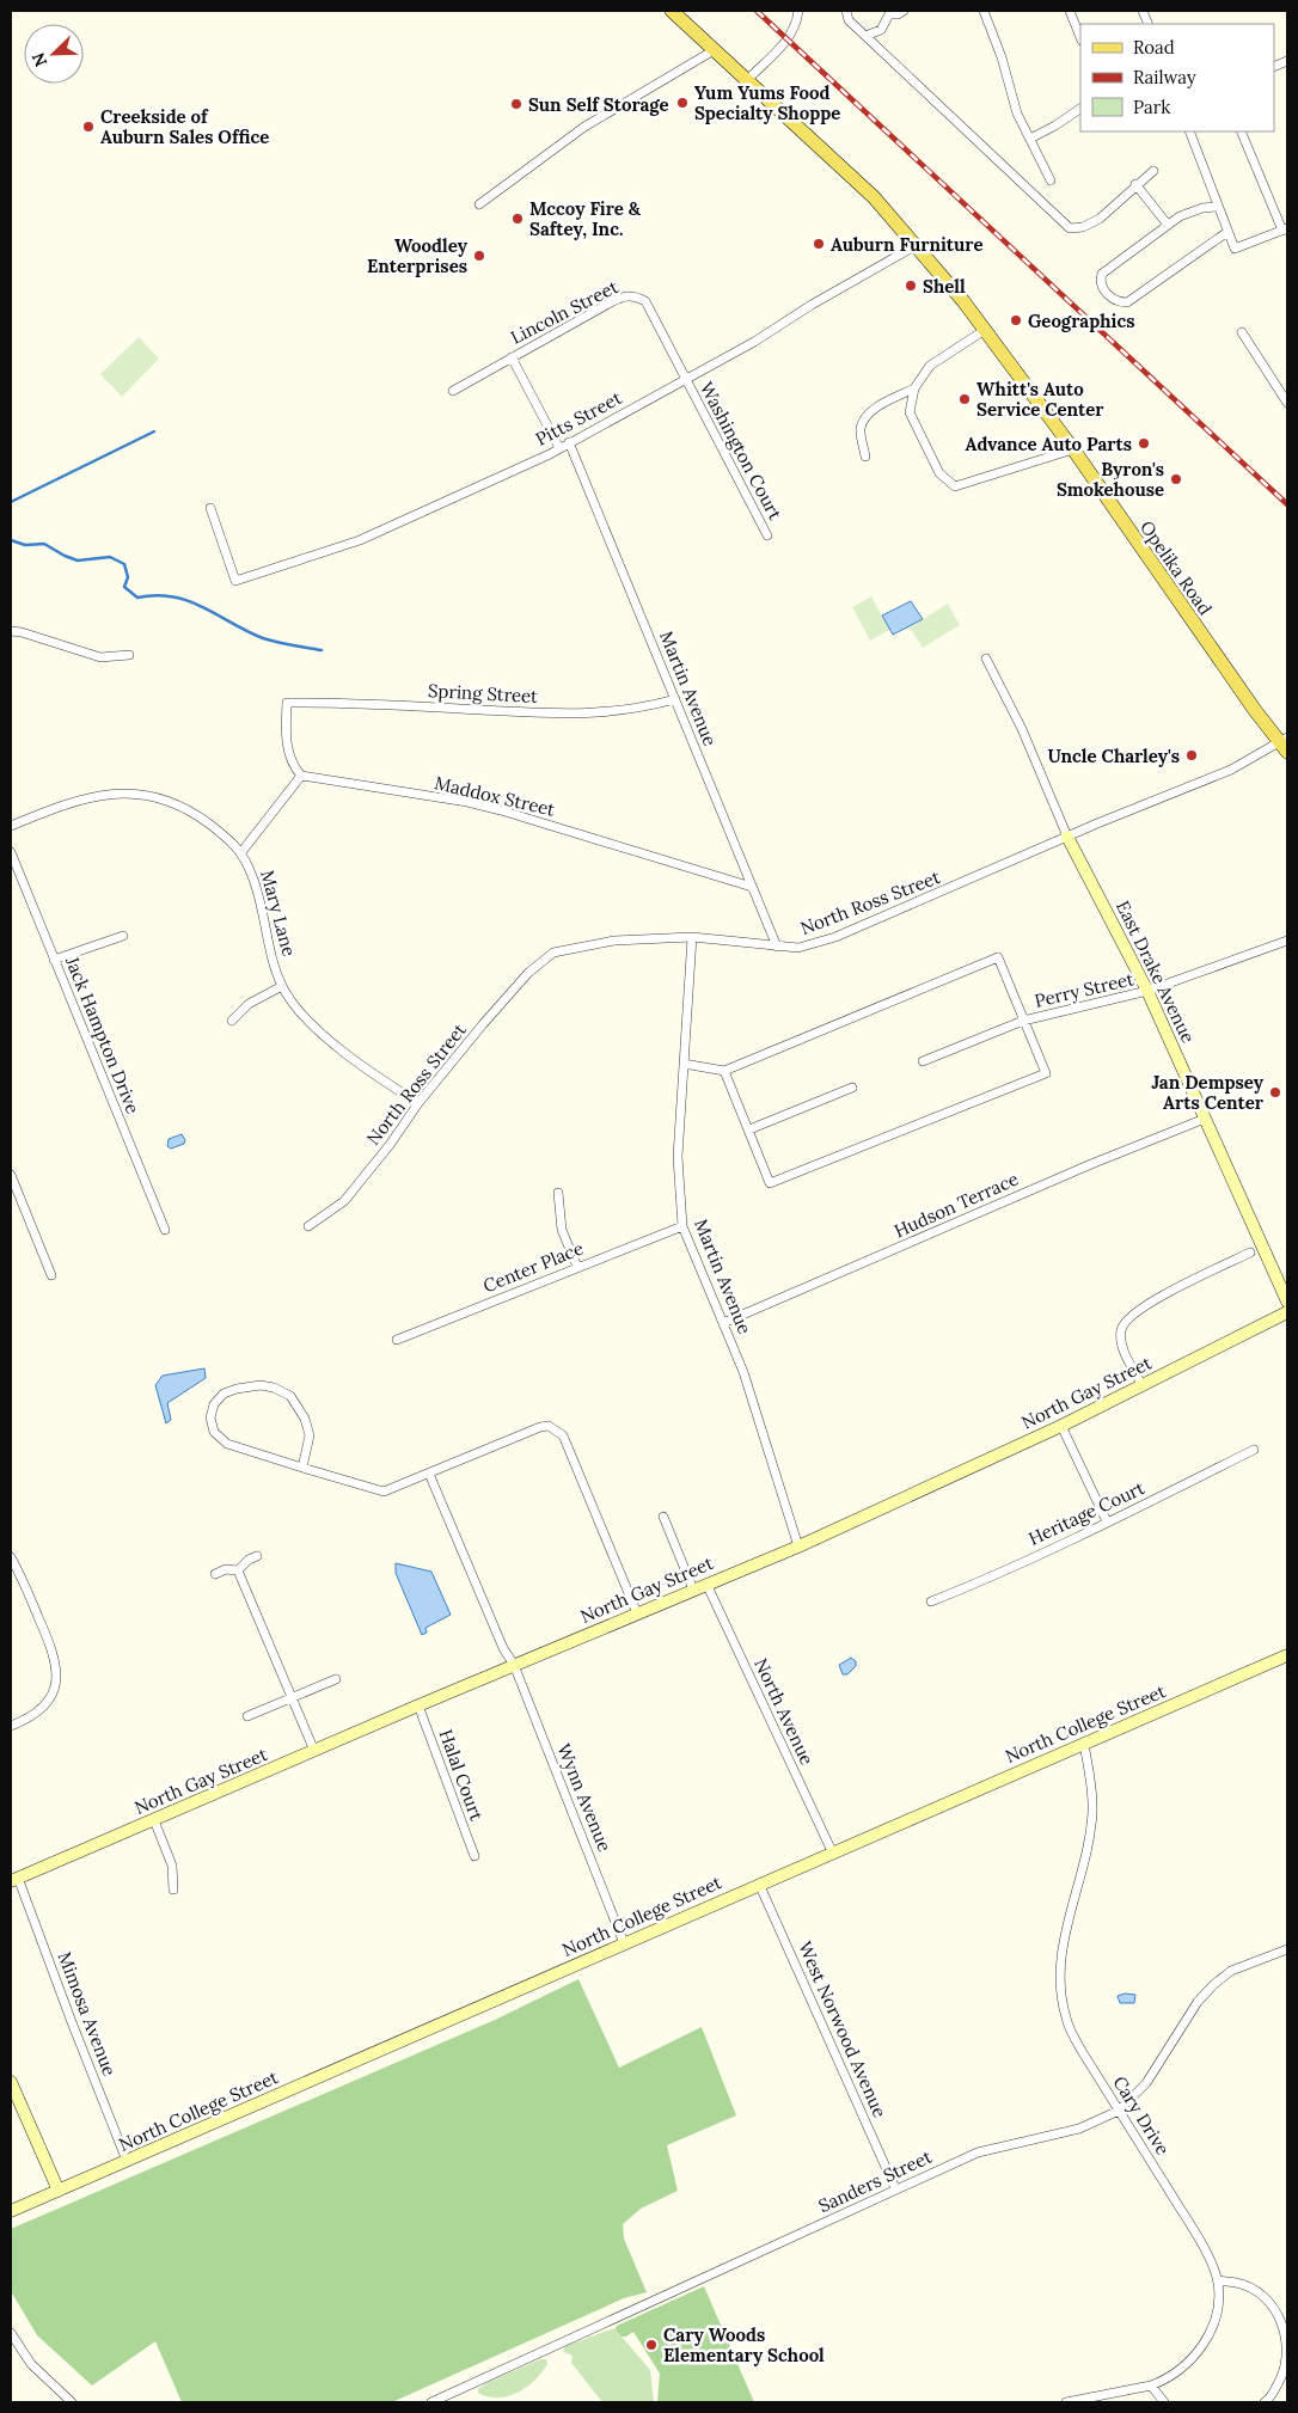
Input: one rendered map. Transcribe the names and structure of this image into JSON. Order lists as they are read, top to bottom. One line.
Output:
{"streets":{"main road":["Opelika Road"],"street":["Lincoln Street","Pitts Street","Washington Court","Martin Avenue","Spring Street","Maddox Street","North Ross Street","Mary Lane","East Drake Avenue","Perry Street","Jack Hampton Drive","Hudson Terrace","Center Place","North Gay Street","Heritage Court","North Avenue","North College Street","Halal Court","Wynn Avenue","Mimosa Avenue","West Norwood Avenue","Cary Drive","Sanders Street"]},"crossings":[["Lincoln Street","Pitts Street"],["Lincoln Street","Washington Court"],["Pitts Street","Washington Court"],["Pitts Street","Opelika Road"],["Pitts Street","Martin Avenue"],["Opelika Road","North Ross Street"],["Martin Avenue","Spring Street"],["Martin Avenue","Maddox Street"],["Martin Avenue","North Ross Street"],["Martin Avenue","Hudson Terrace"],["Martin Avenue","Center Place"],["Martin Avenue","North Gay Street"],["Spring Street","Maddox Street"],["North Ross Street","Mary Lane"],["North Ross Street","East Drake Avenue"],["East Drake Avenue","Perry Street"],["East Drake Avenue","Hudson Terrace"],["North Gay Street","North Avenue"],["North Gay Street","Halal Court"],["North Gay Street","Wynn Avenue"],["North Gay Street","Mimosa Avenue"],["North Avenue","North College Street"],["North College Street","Wynn Avenue"],["North College Street","Mimosa Avenue"],["North College Street","West Norwood Avenue"],["North College Street","Cary Drive"],["West Norwood Avenue","Sanders Street"],["Cary Drive","Sanders Street"]],"places":["Yum Yums Food Specialty Shoppe","Sun Self Storage","Creekside of Auburn Sales Office","Mccoy Fire & Saftey, Inc.","Auburn Furniture","Woodley Enterprises","Shell","Geographics","Whitt's Auto Service Center","Advance Auto Parts","Byron's Smokehouse","Uncle Charley's","Jan Dempsey Arts Center","Cary Woods Elementary School"],"legend":["Road","Railway","Park"],"north":"bottom left"}
